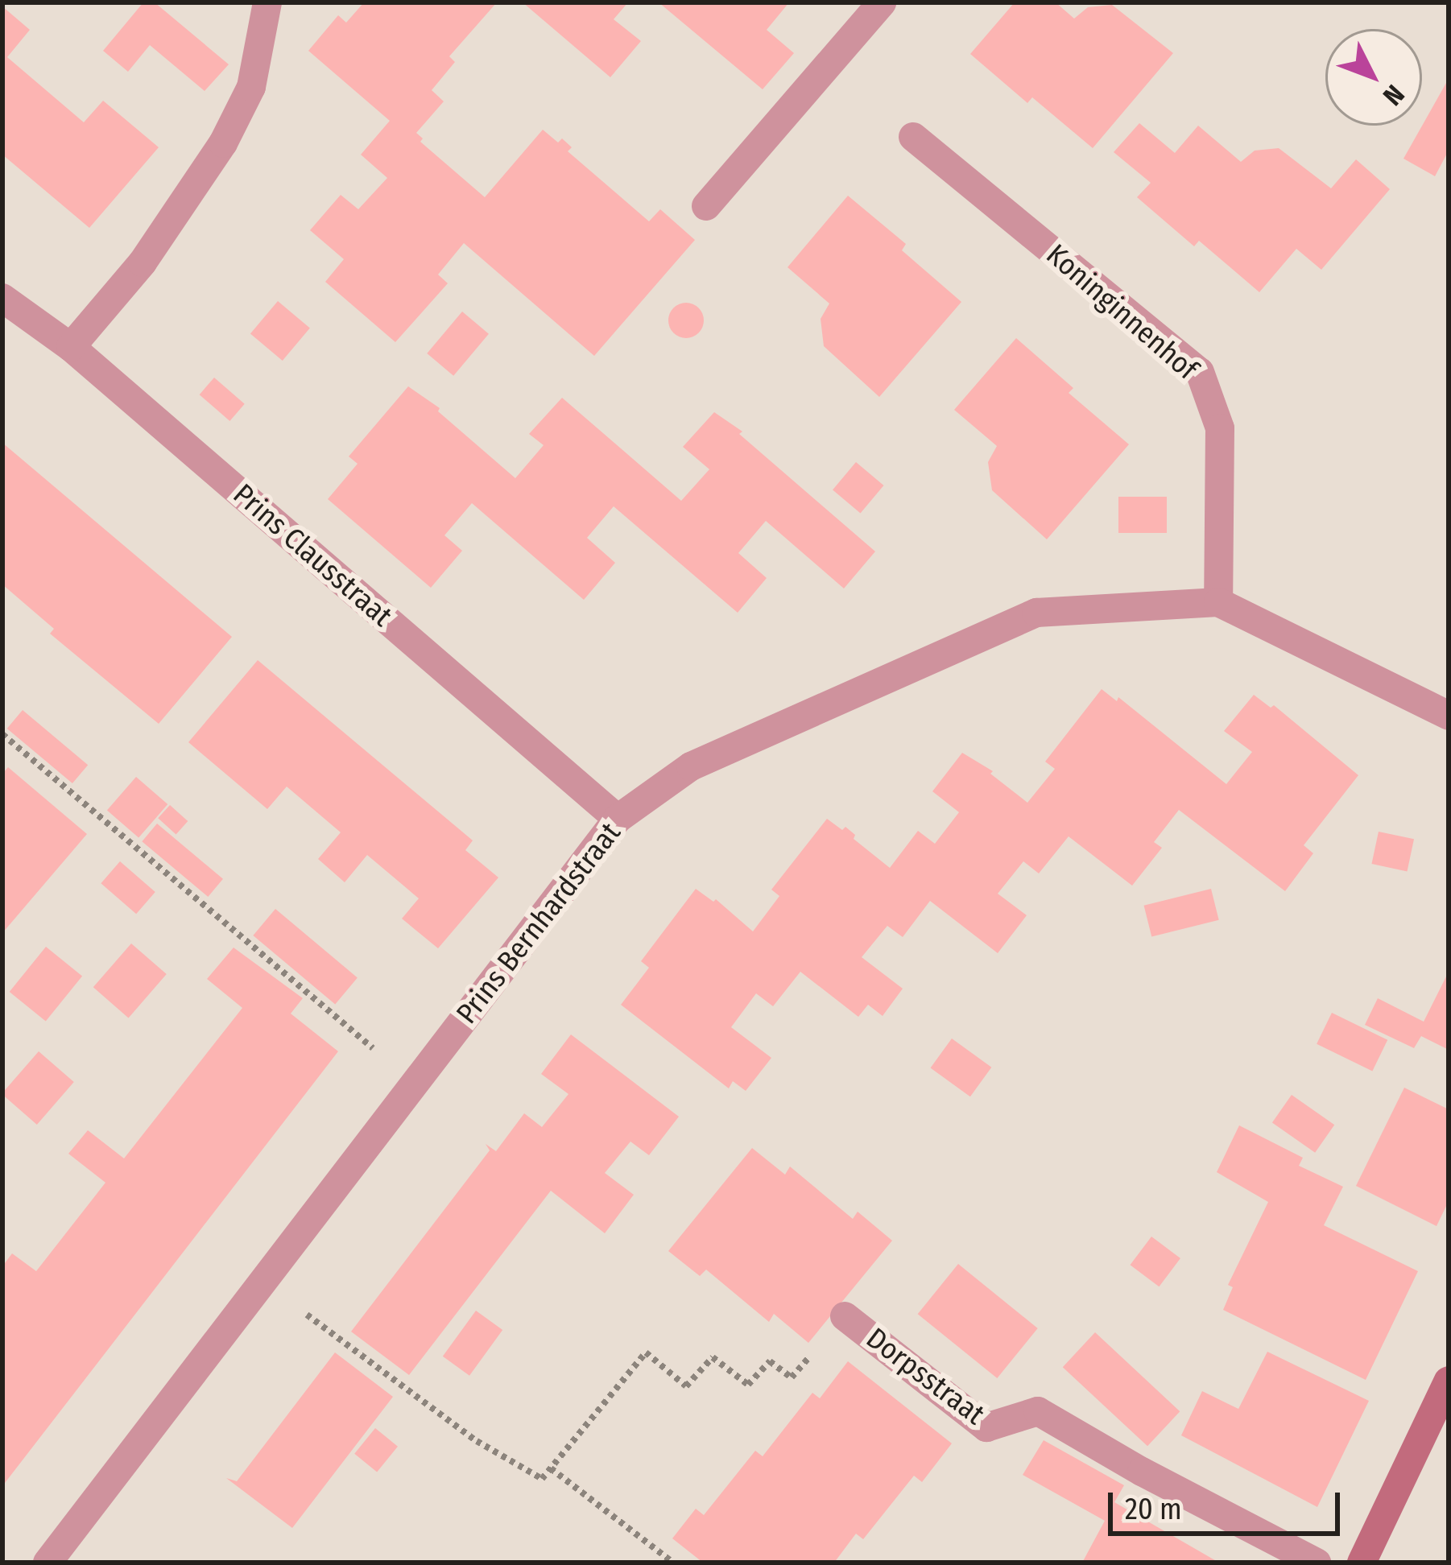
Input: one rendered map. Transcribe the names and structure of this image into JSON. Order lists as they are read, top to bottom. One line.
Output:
{"streets":{"street":["Koninginnenhof","Prins Clausstraat","Prins Bernhardstraat","Dorpsstraat"]},"crossings":[["Koninginnenhof","Prins Bernhardstraat"],["Prins Clausstraat","Prins Bernhardstraat"]],"scale_bar":"20 m","north":"bottom right"}
